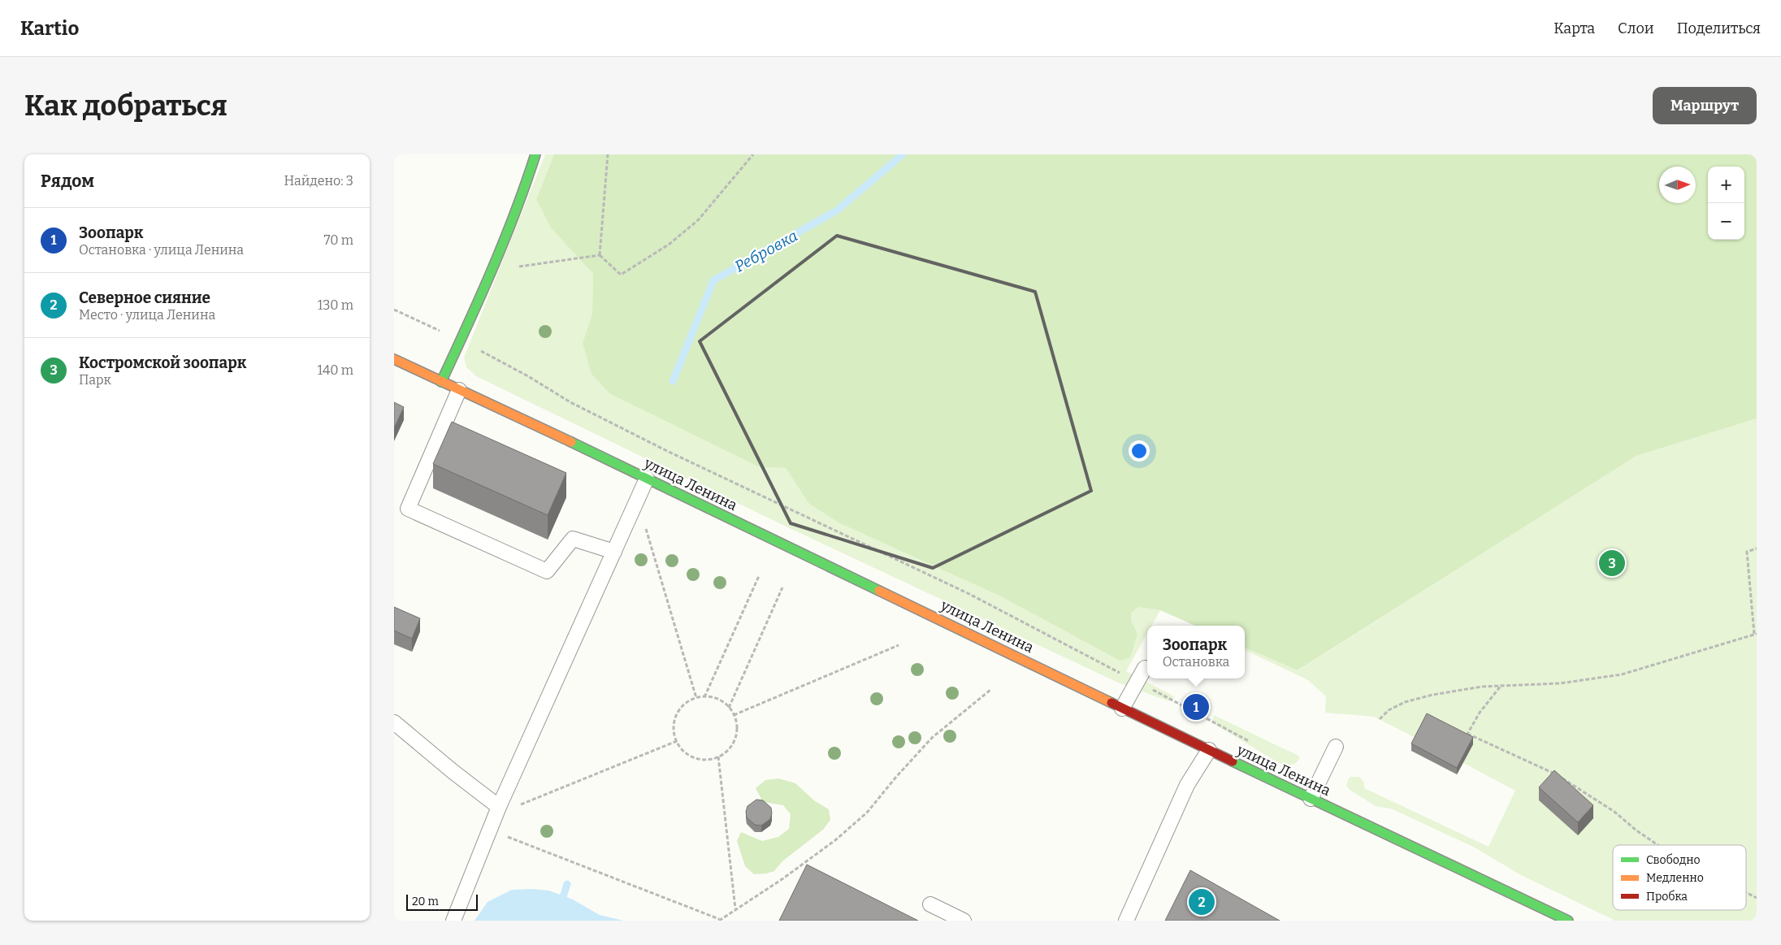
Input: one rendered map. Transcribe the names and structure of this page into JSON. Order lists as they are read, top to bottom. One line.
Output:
{"streets":{"main road":["улица Ленина"]},"water":["Ребровка"],"legend":["Свободно","Медленно","Пробка"],"scale_bar":"20 m","north":"right","page":{"header":"Kartio","nav":["Карта","Слои","Поделиться"],"buttons":"Маршрут","title":"Как добраться","heading":["Рядом","Найдено: 3"],"map_buttons":["+","−"],"list":[{"mark":"1","name":"Зоопарк","note":"Остановка · улица Ленина","value":"70 m"},{"mark":"2","name":"Северное сияние","note":"Место · улица Ленина","value":"130 m"},{"mark":"3","name":"Костромской зоопарк","note":"Парк","value":"140 m"}],"pins":["3","1","2"],"popup":["Зоопарк","Остановка"],"scale":"20 m"}}
